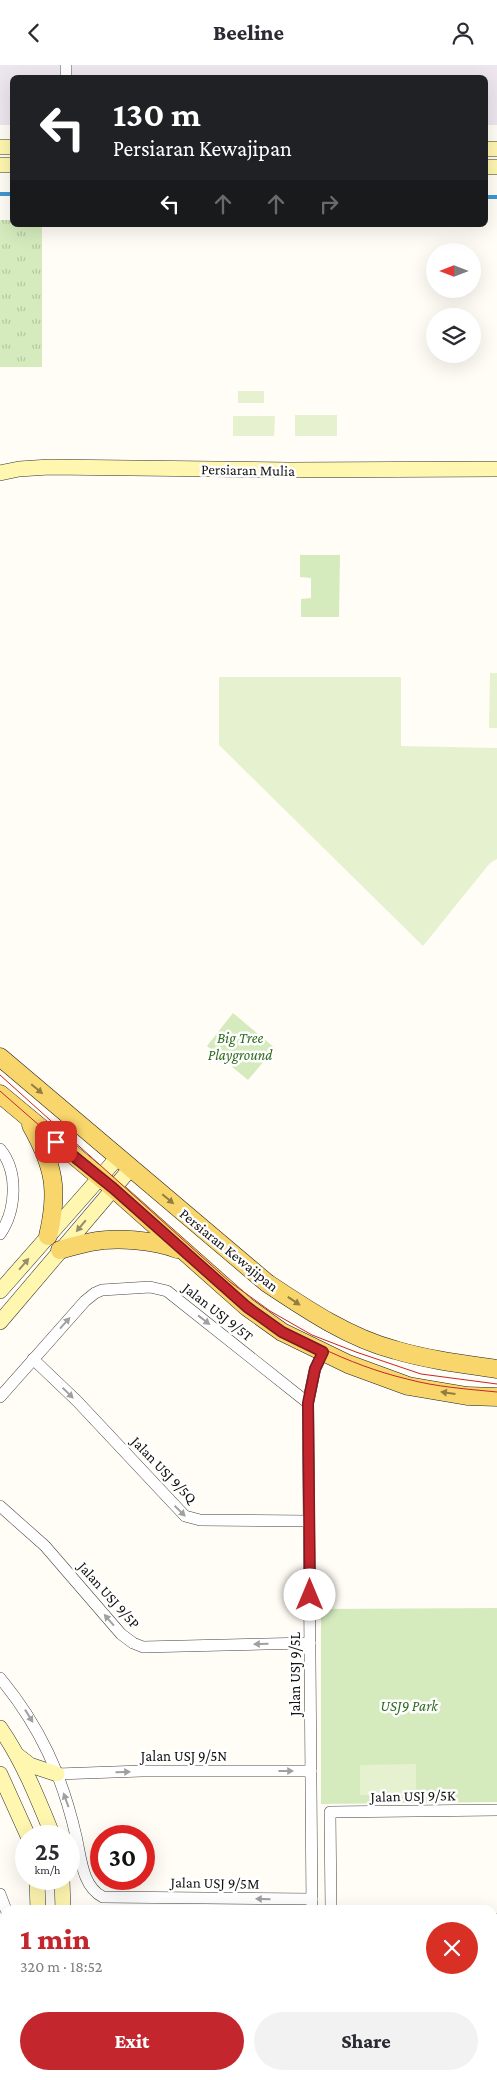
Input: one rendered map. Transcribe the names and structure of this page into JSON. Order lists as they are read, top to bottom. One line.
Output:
{"streets":{"main road":["Persiaran Kewajipan"],"street":["Persiaran Mulia","Jalan USJ 9/5T","Jalan USJ 9/5Q","Jalan USJ 9/5P","Jalan USJ 9/5L","Jalan USJ 9/5N","Jalan USJ 9/5K","Jalan USJ 9/5M"]},"crossings":[["Persiaran Kewajipan","Jalan USJ 9/5L"],["Jalan USJ 9/5T","Jalan USJ 9/5Q"],["Jalan USJ 9/5T","Jalan USJ 9/5L"],["Jalan USJ 9/5Q","Jalan USJ 9/5L"],["Jalan USJ 9/5P","Jalan USJ 9/5L"],["Jalan USJ 9/5L","Jalan USJ 9/5N"],["Jalan USJ 9/5L","Jalan USJ 9/5M"],["Jalan USJ 9/5N","Jalan USJ 9/5M"]],"one_way":["Jalan USJ 9/5T","Jalan USJ 9/5Q","Jalan USJ 9/5P","Jalan USJ 9/5N"],"parks":["Big Tree Playground","USJ9 Park"],"north":"left","page":{"header":"Beeline","turn":["130 m","Persiaran Kewajipan"],"speed":"25 km/h","limit":"30","heading":["1 min","320 m · 18:52"],"buttons":["Exit","Share"]}}
